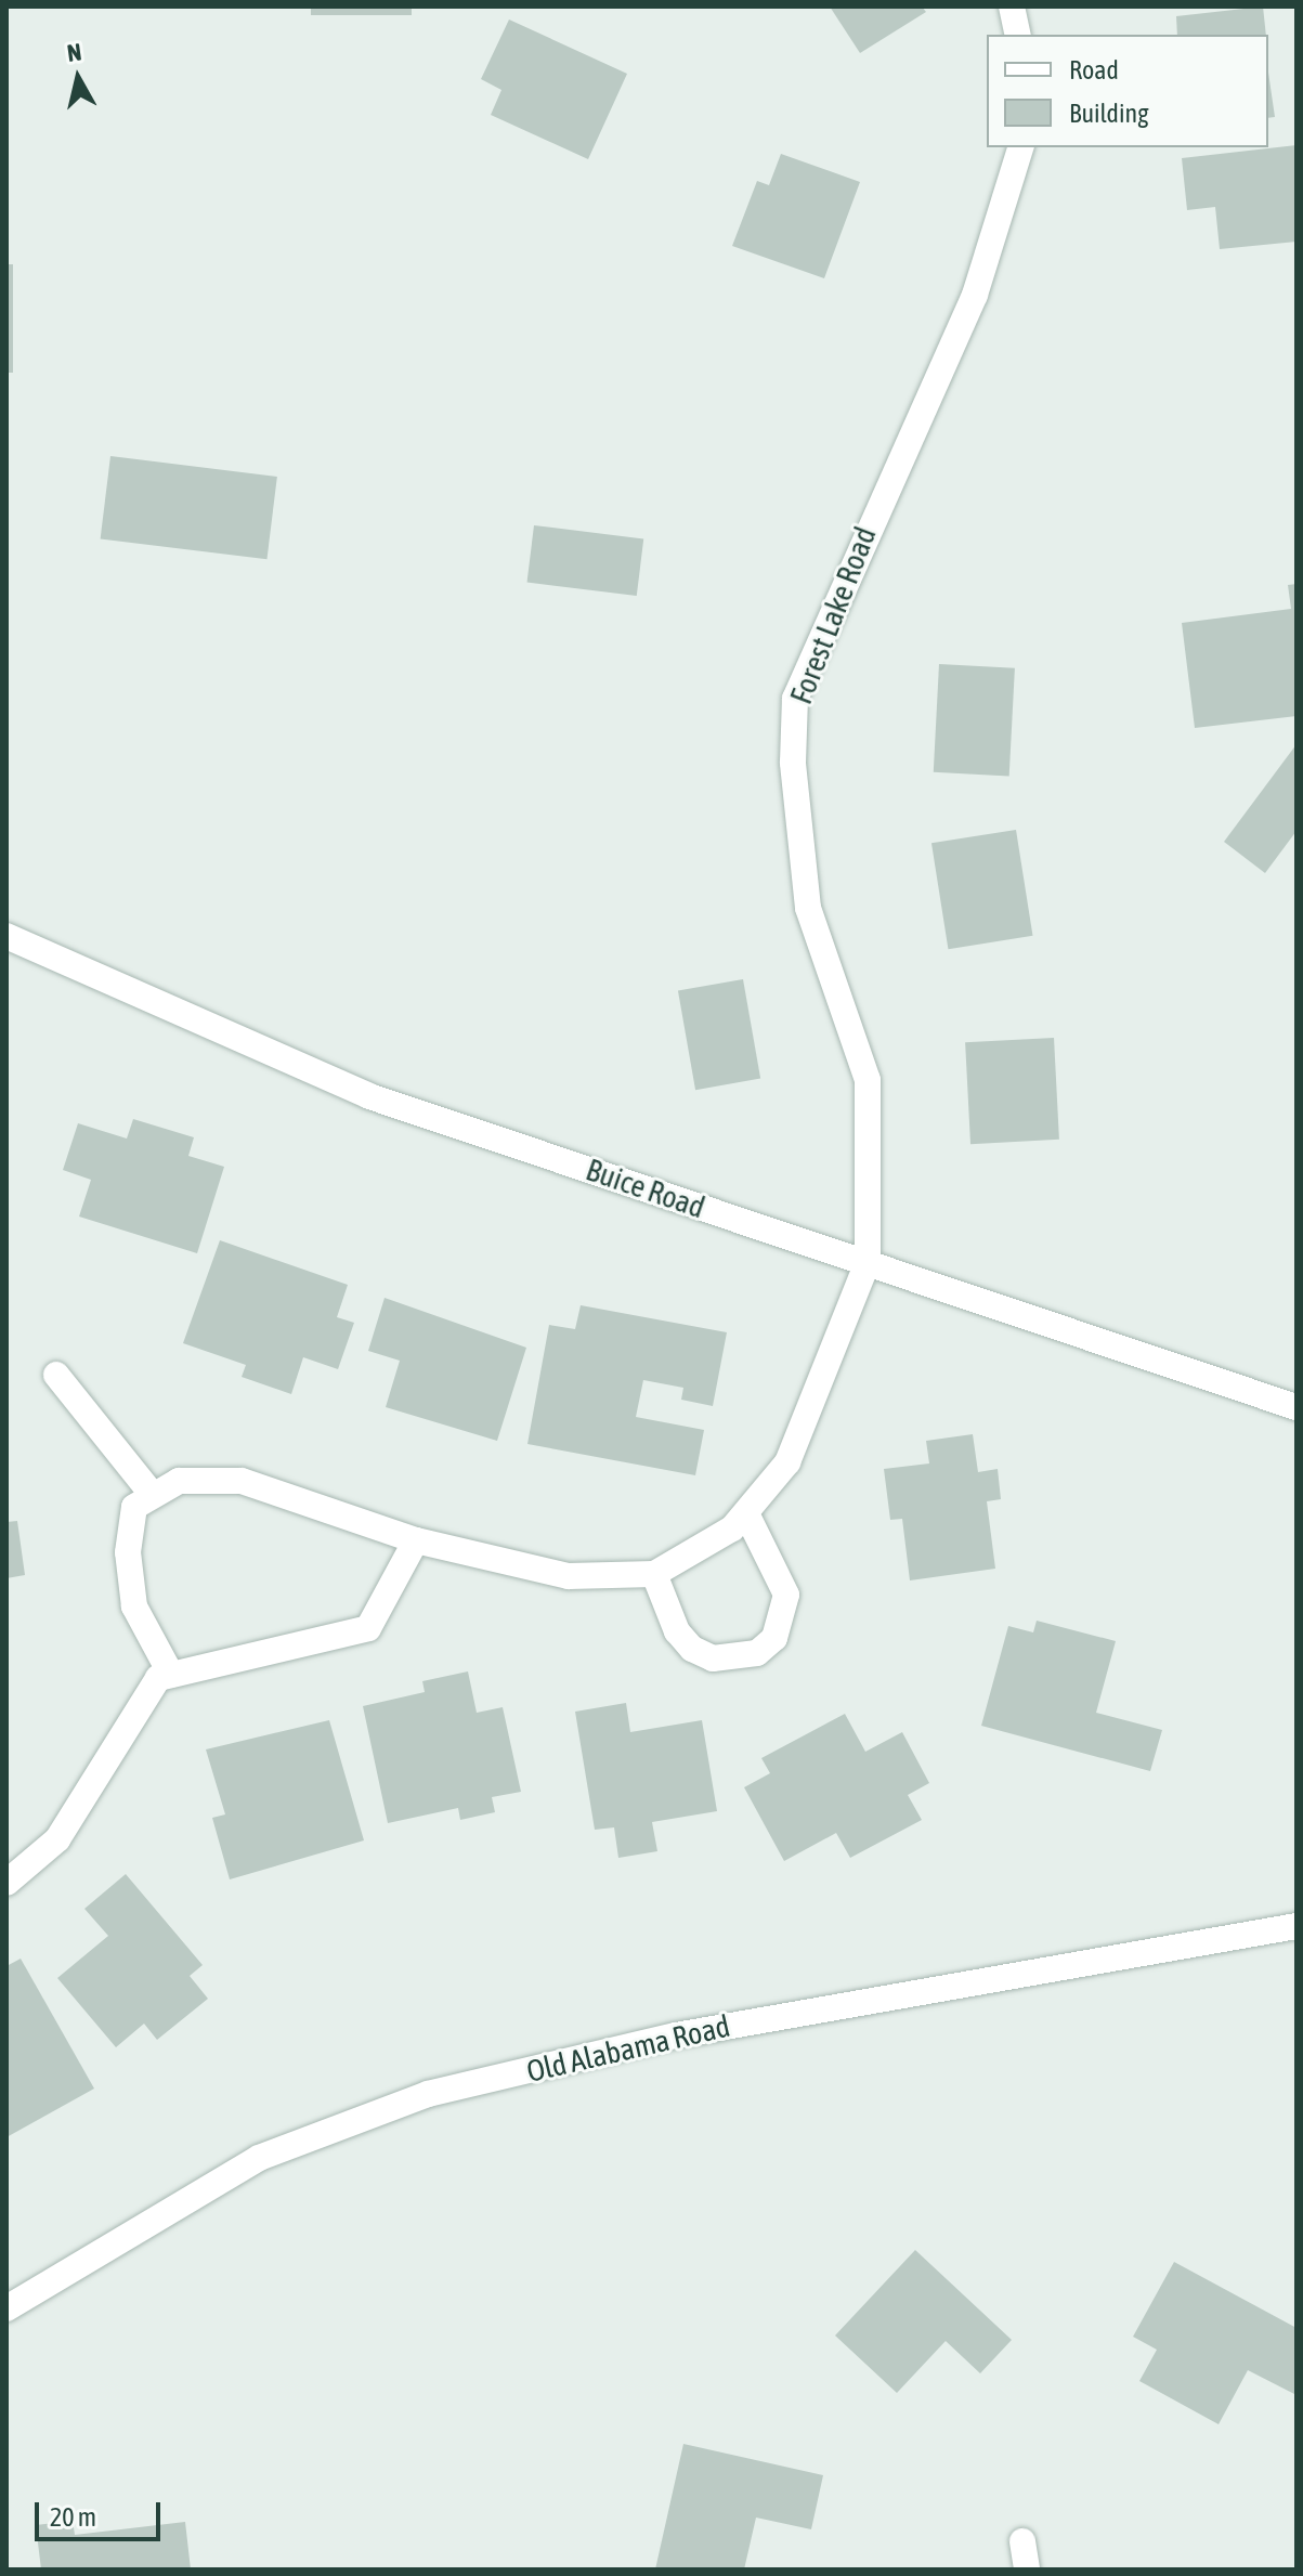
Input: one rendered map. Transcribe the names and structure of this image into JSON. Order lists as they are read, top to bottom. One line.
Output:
{"streets":{"street":["Forest Lake Road","Buice Road","Old Alabama Road"]},"crossings":[["Forest Lake Road","Buice Road"]],"legend":["Road","Building"],"scale_bar":"20 m","north":"top"}
